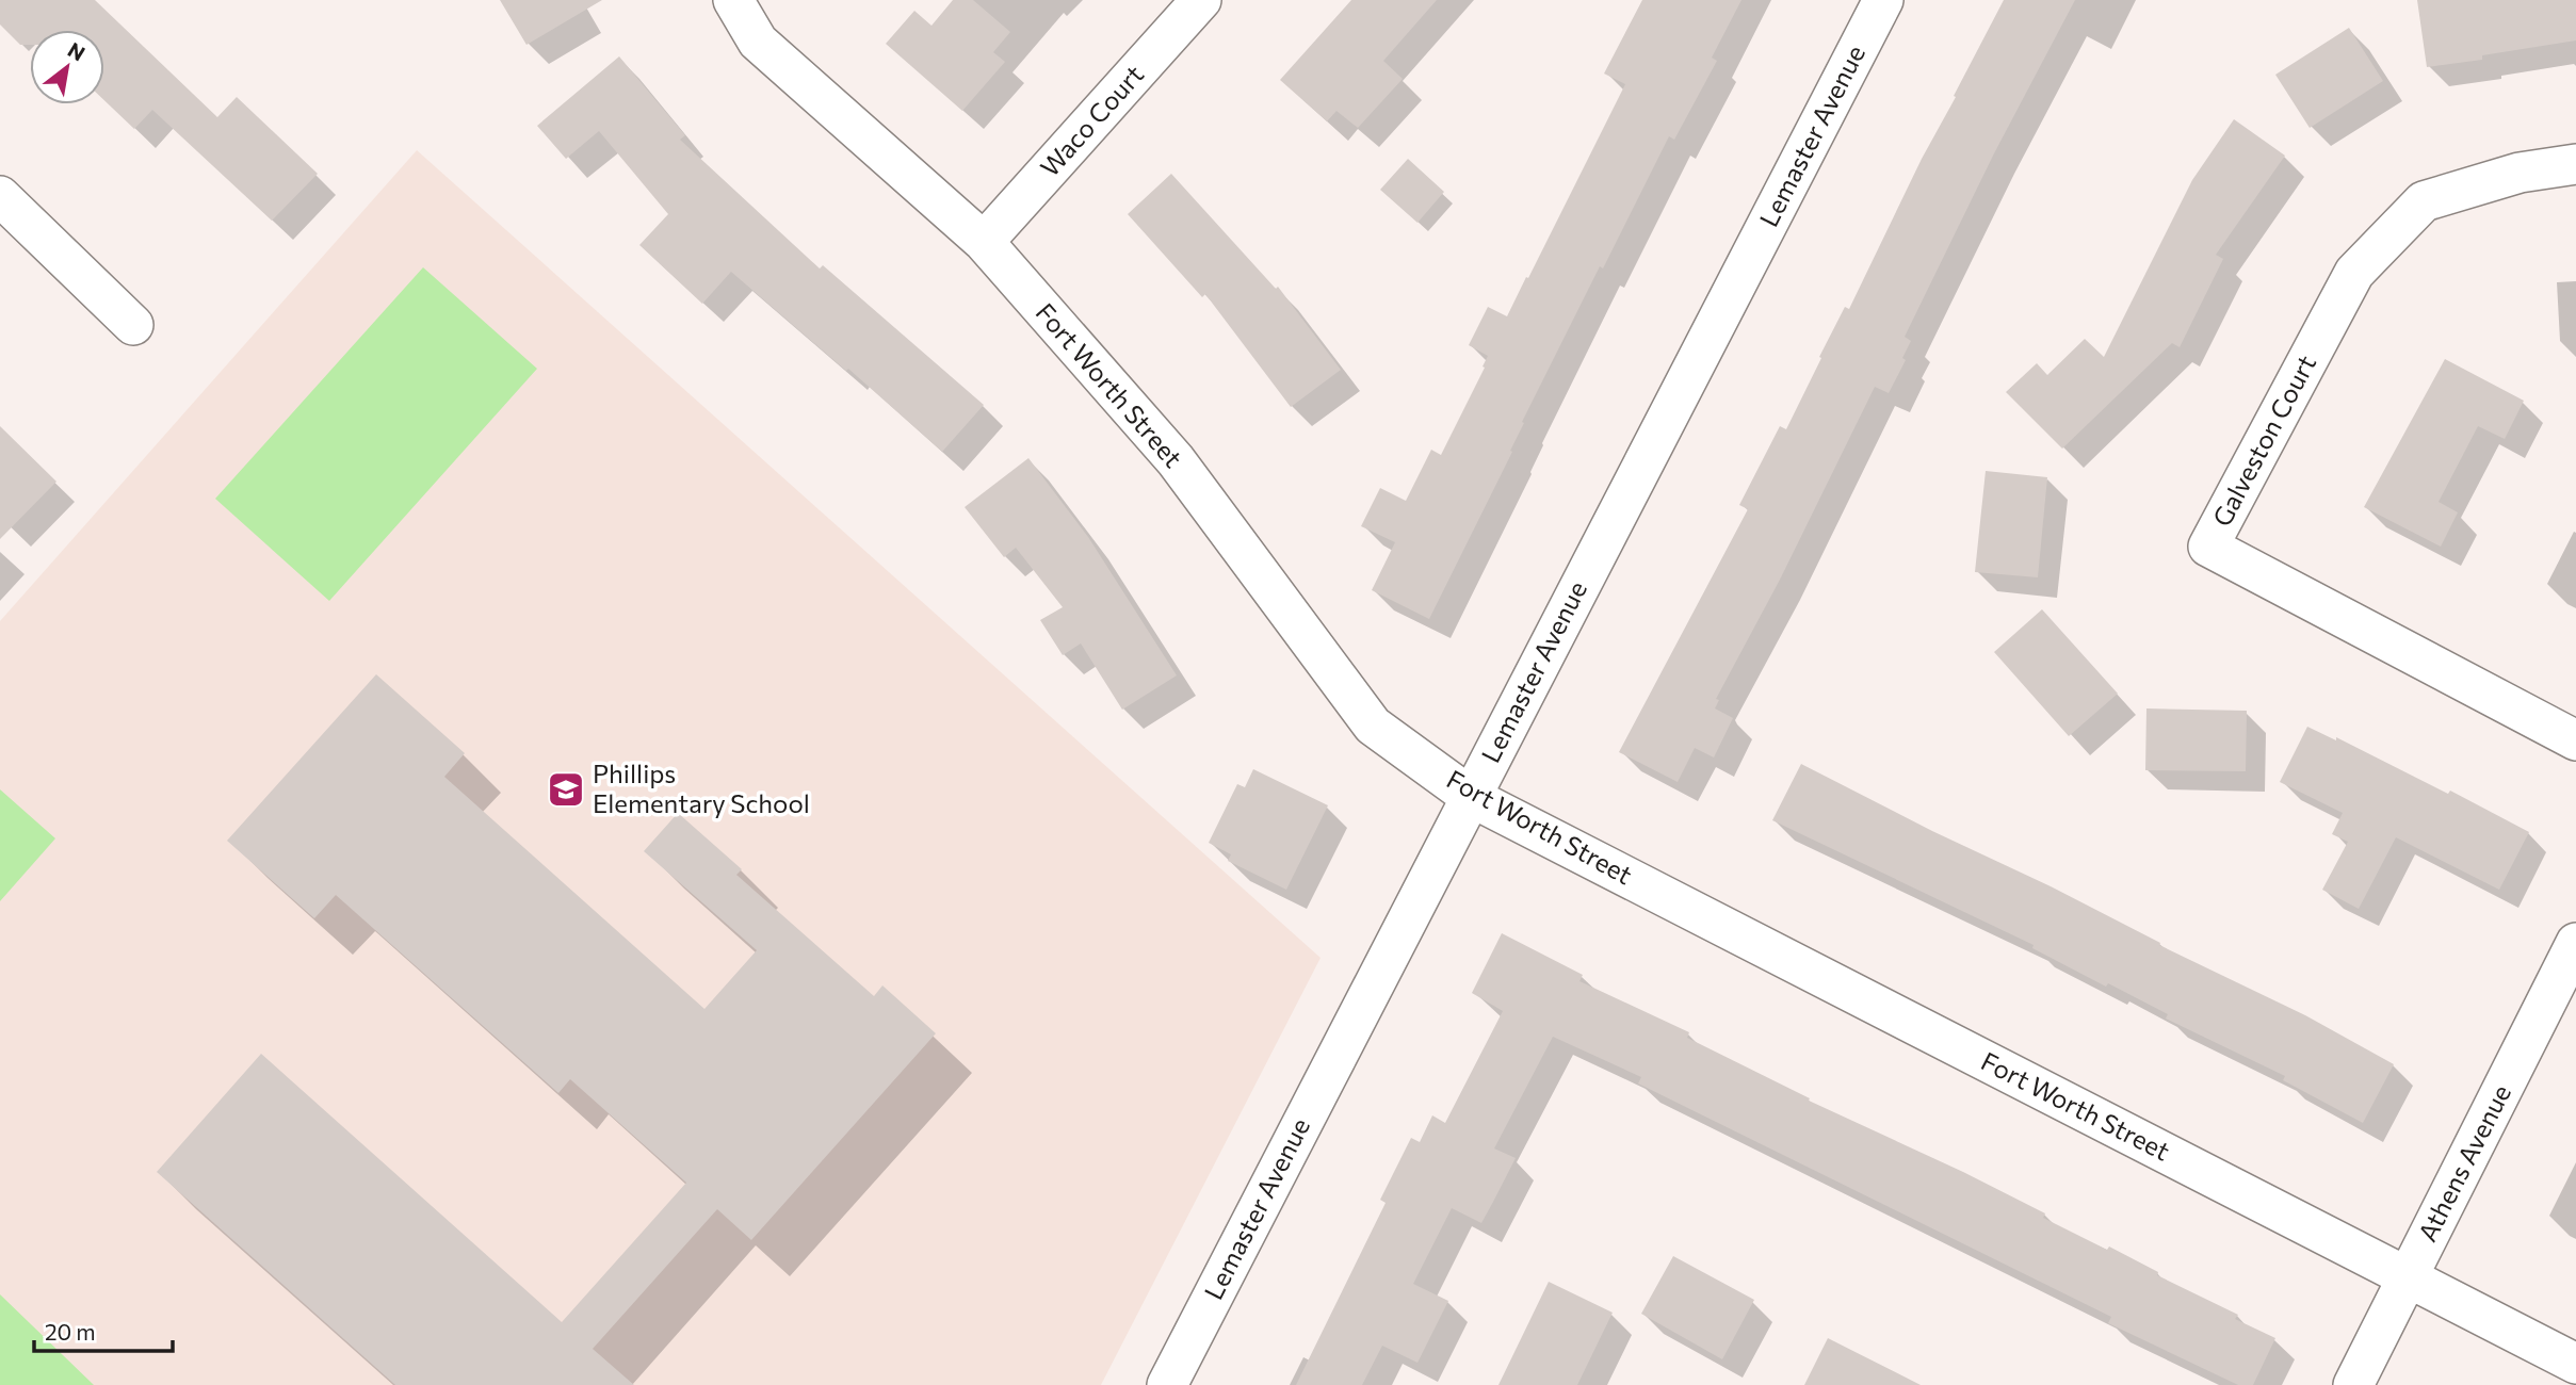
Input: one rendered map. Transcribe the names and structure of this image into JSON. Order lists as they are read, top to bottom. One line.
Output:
{"streets":{"street":["Waco Court","Lemaster Avenue","Fort Worth Street","Galveston Court","Athens Avenue"]},"crossings":[["Waco Court","Fort Worth Street"],["Lemaster Avenue","Fort Worth Street"],["Fort Worth Street","Athens Avenue"]],"places":{"school or university":["Phillips Elementary School"]},"scale_bar":"20 m","north":"top right"}
